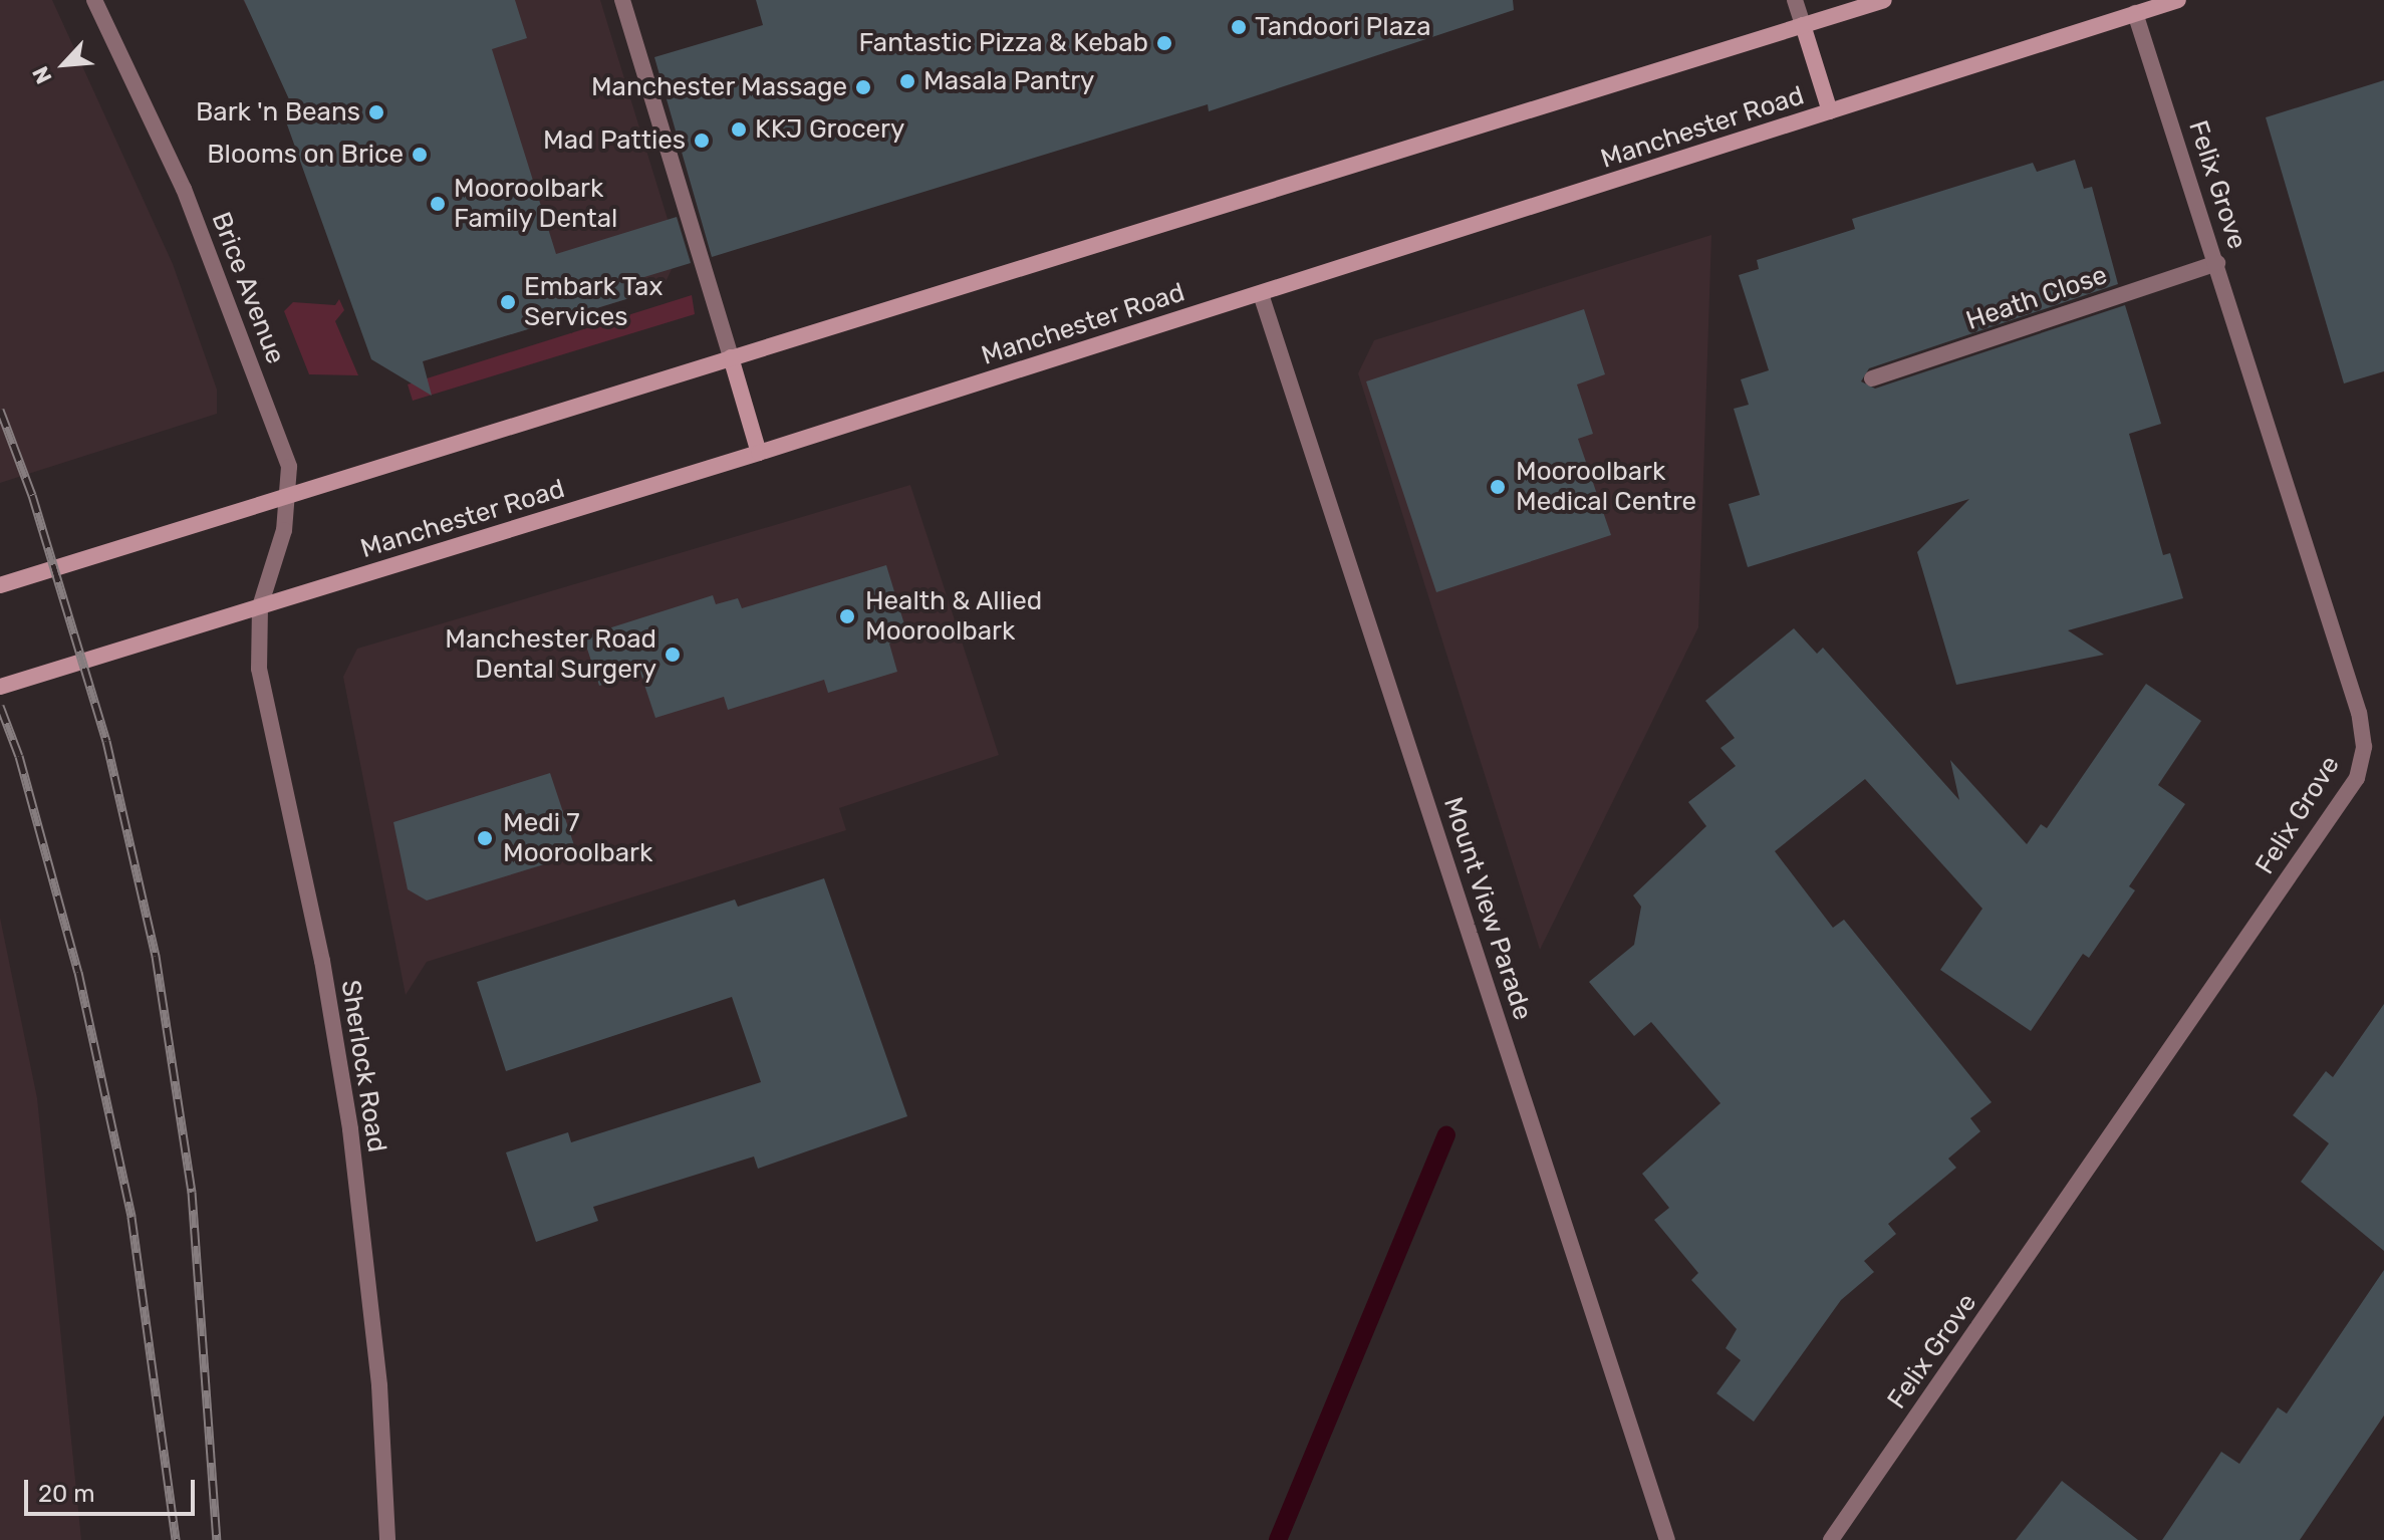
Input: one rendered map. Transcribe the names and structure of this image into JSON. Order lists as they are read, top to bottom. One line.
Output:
{"streets":{"main road":["Manchester Road"],"street":["Felix Grove","Brice Avenue","Heath Close","Mount View Parade","Sherlock Road"]},"crossings":[["Manchester Road","Felix Grove"],["Manchester Road","Brice Avenue"],["Manchester Road","Mount View Parade"],["Manchester Road","Sherlock Road"],["Felix Grove","Heath Close"],["Brice Avenue","Sherlock Road"]],"places":["Tandoori Plaza","Fantastic Pizza & Kebab","Masala Pantry","Manchester Massage","Bark 'n Beans","KKJ Grocery","Mad Patties","Blooms on Brice","Mooroolbark Family Dental","Embark Tax Services","Mooroolbark Medical Centre","Health & Allied Mooroolbark","Manchester Road Dental Surgery","Medi 7 Mooroolbark"],"scale_bar":"20 m","north":"bottom left"}
